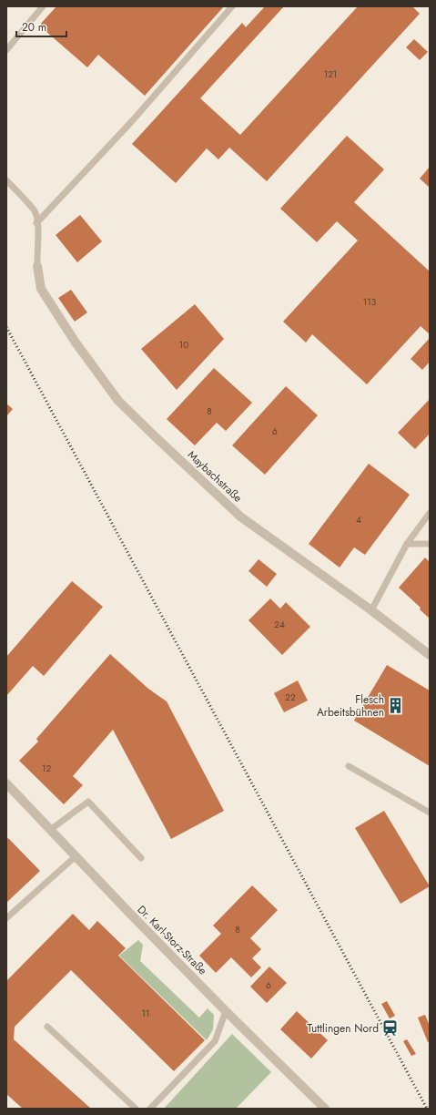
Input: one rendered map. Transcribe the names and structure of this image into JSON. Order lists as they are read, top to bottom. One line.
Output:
{"streets":{"street":["Maybachstraße","Dr. Karl-Storz-Straße"]},"places":{"building":["Flesch Arbeitsbühnen"],"station":["Tuttlingen Nord"]},"house_numbers":["121","113","10","8","6","4","24","22","12","8","6","11"],"scale_bar":"20 m"}
